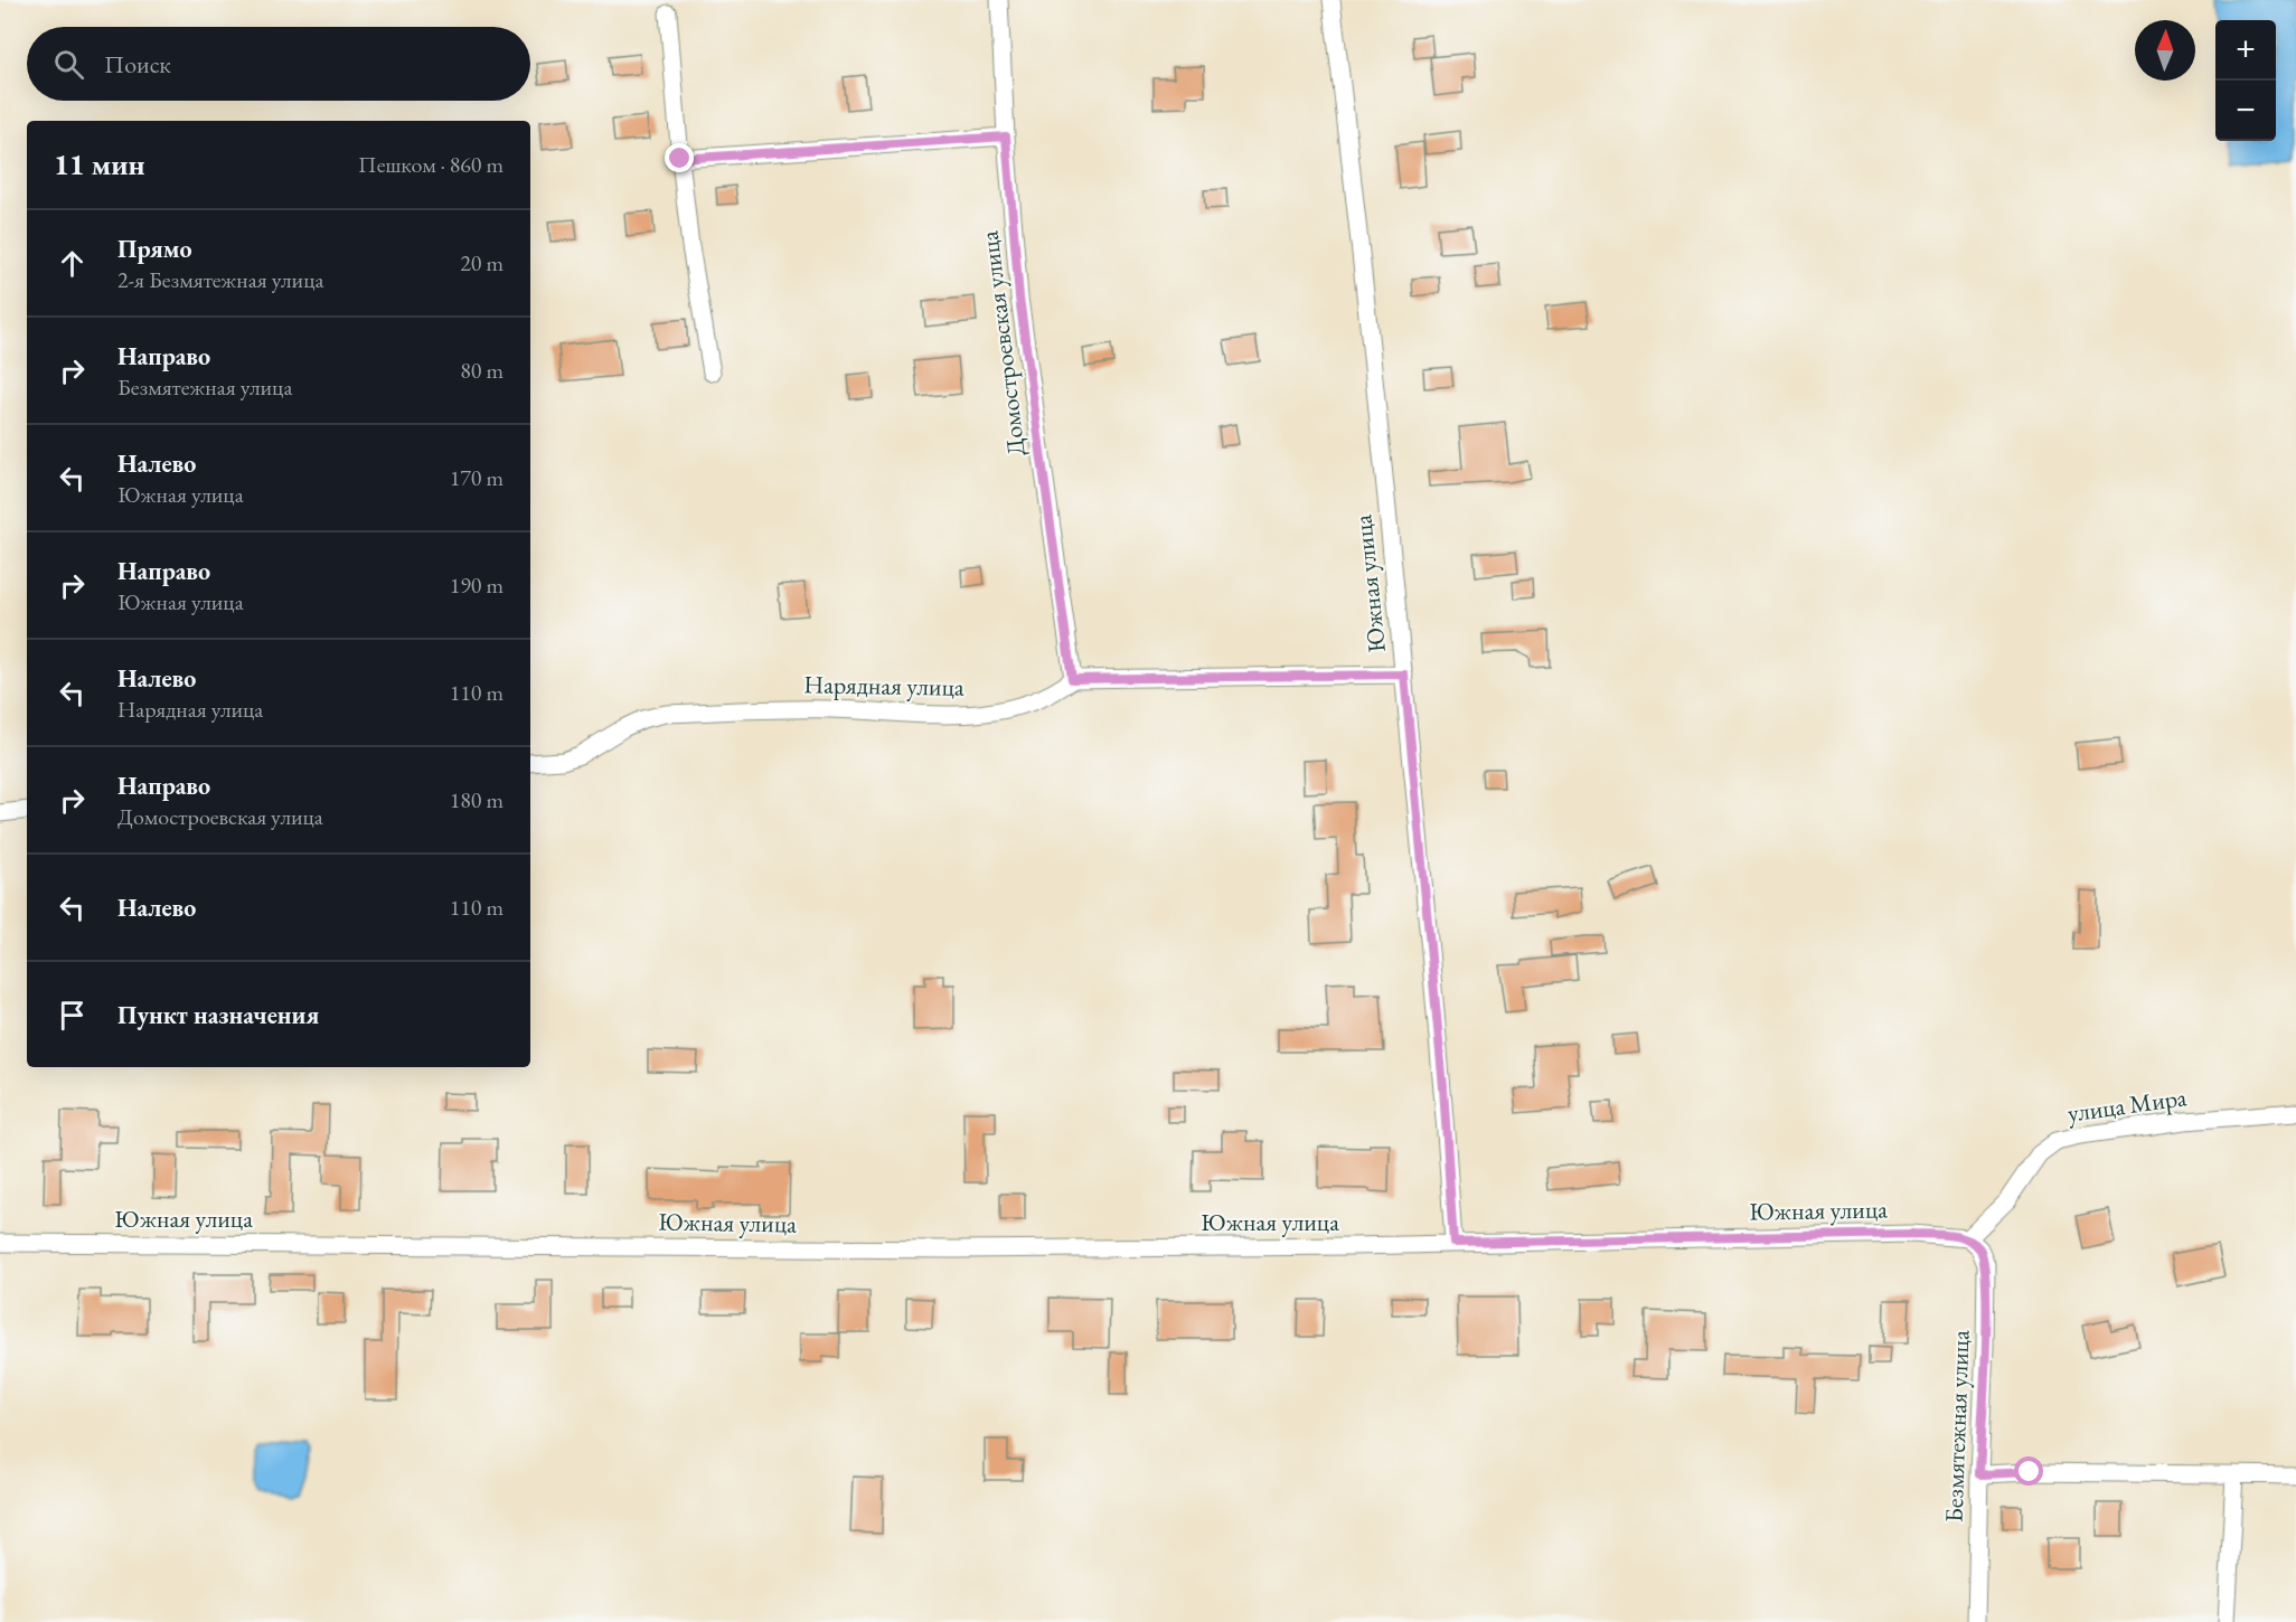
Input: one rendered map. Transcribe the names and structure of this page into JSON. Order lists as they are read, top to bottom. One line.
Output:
{"streets":{"street":["Домостроевская улица","Южная улица","Нарядная улица","улица Мира","Безмятежная улица"]},"crossings":[["Домостроевская улица","Нарядная улица"],["Южная улица","улица Мира"],["Южная улица","Безмятежная улица"],["улица Мира","Безмятежная улица"]],"north":"top","page":{"map_buttons":["+","−"],"search":"Поиск","heading":["11 мин","Пешком · 860 m"],"list":[["Прямо","2-я Безмятежная улица","20 m"],["Направо","Безмятежная улица","80 m"],["Налево","Южная улица","170 m"],["Направо","Южная улица","190 m"],["Налево","Нарядная улица","110 m"],["Направо","Домостроевская улица","180 m"],["Налево","110 m"],"Пункт назначения"]}}
